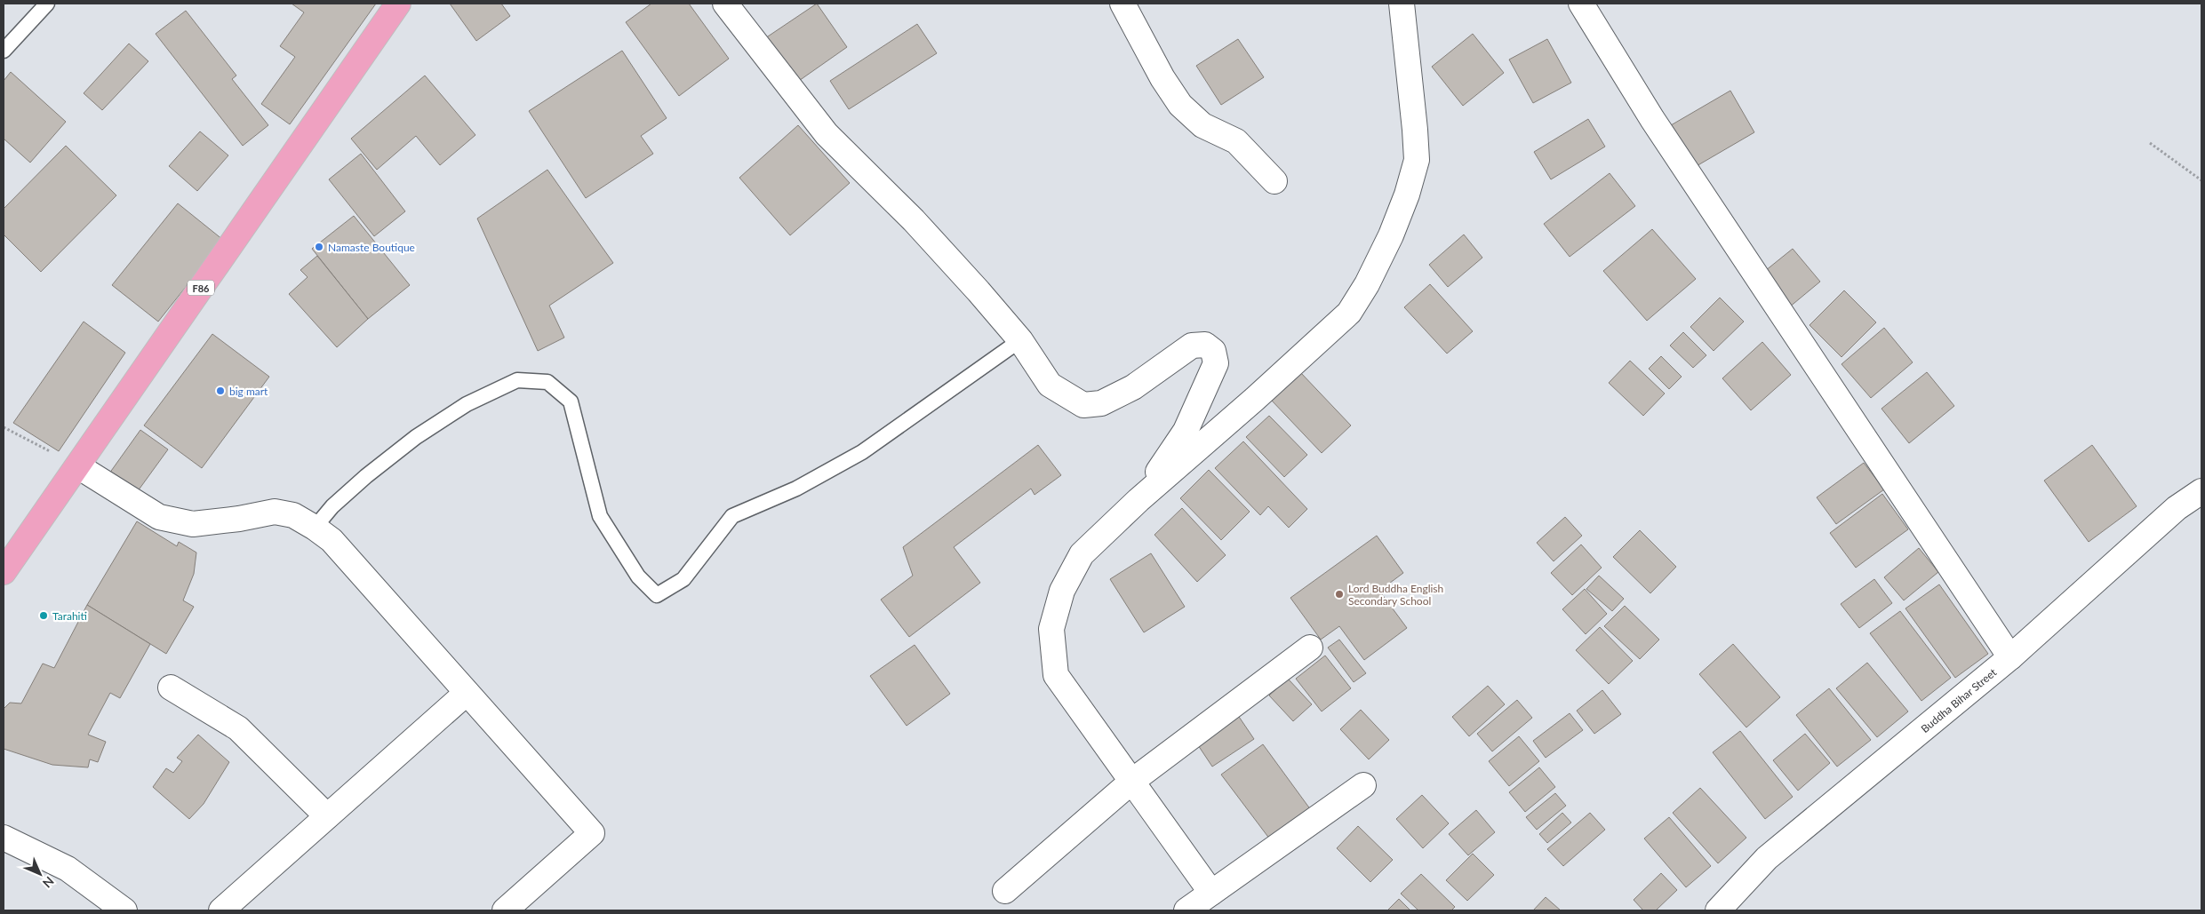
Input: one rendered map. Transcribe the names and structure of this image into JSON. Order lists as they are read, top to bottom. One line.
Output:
{"streets":{"main road":["F86"],"street":["Buddha Bihar Street"]},"places":["Namaste Boutique","big mart","Lord Buddha English Secondary School","Tarahiti"],"north":"bottom right"}
